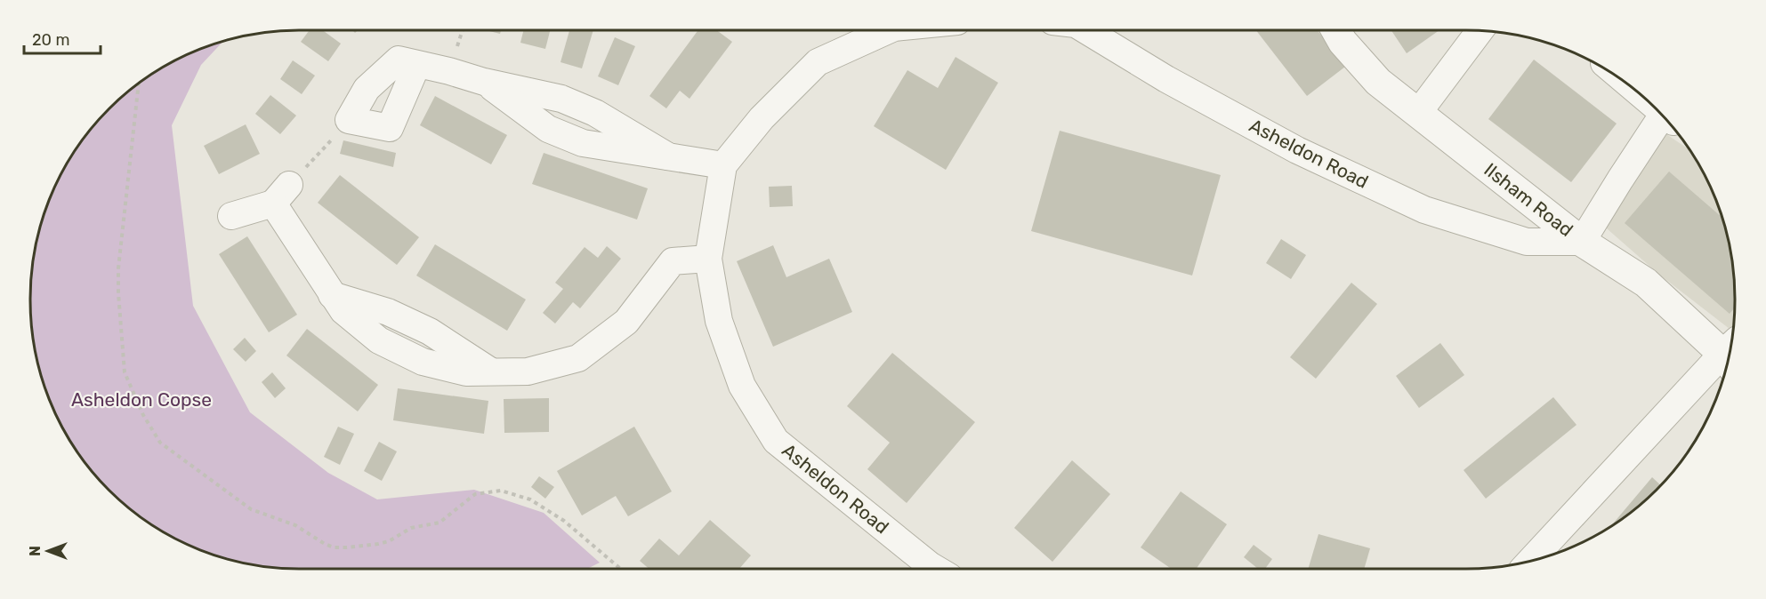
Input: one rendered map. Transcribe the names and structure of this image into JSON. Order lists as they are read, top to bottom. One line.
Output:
{"streets":{"street":["Asheldon Road","Ilsham Road"]},"crossings":[["Asheldon Road","Ilsham Road"]],"parks":["Asheldon Copse"],"scale_bar":"20 m","north":"left"}
